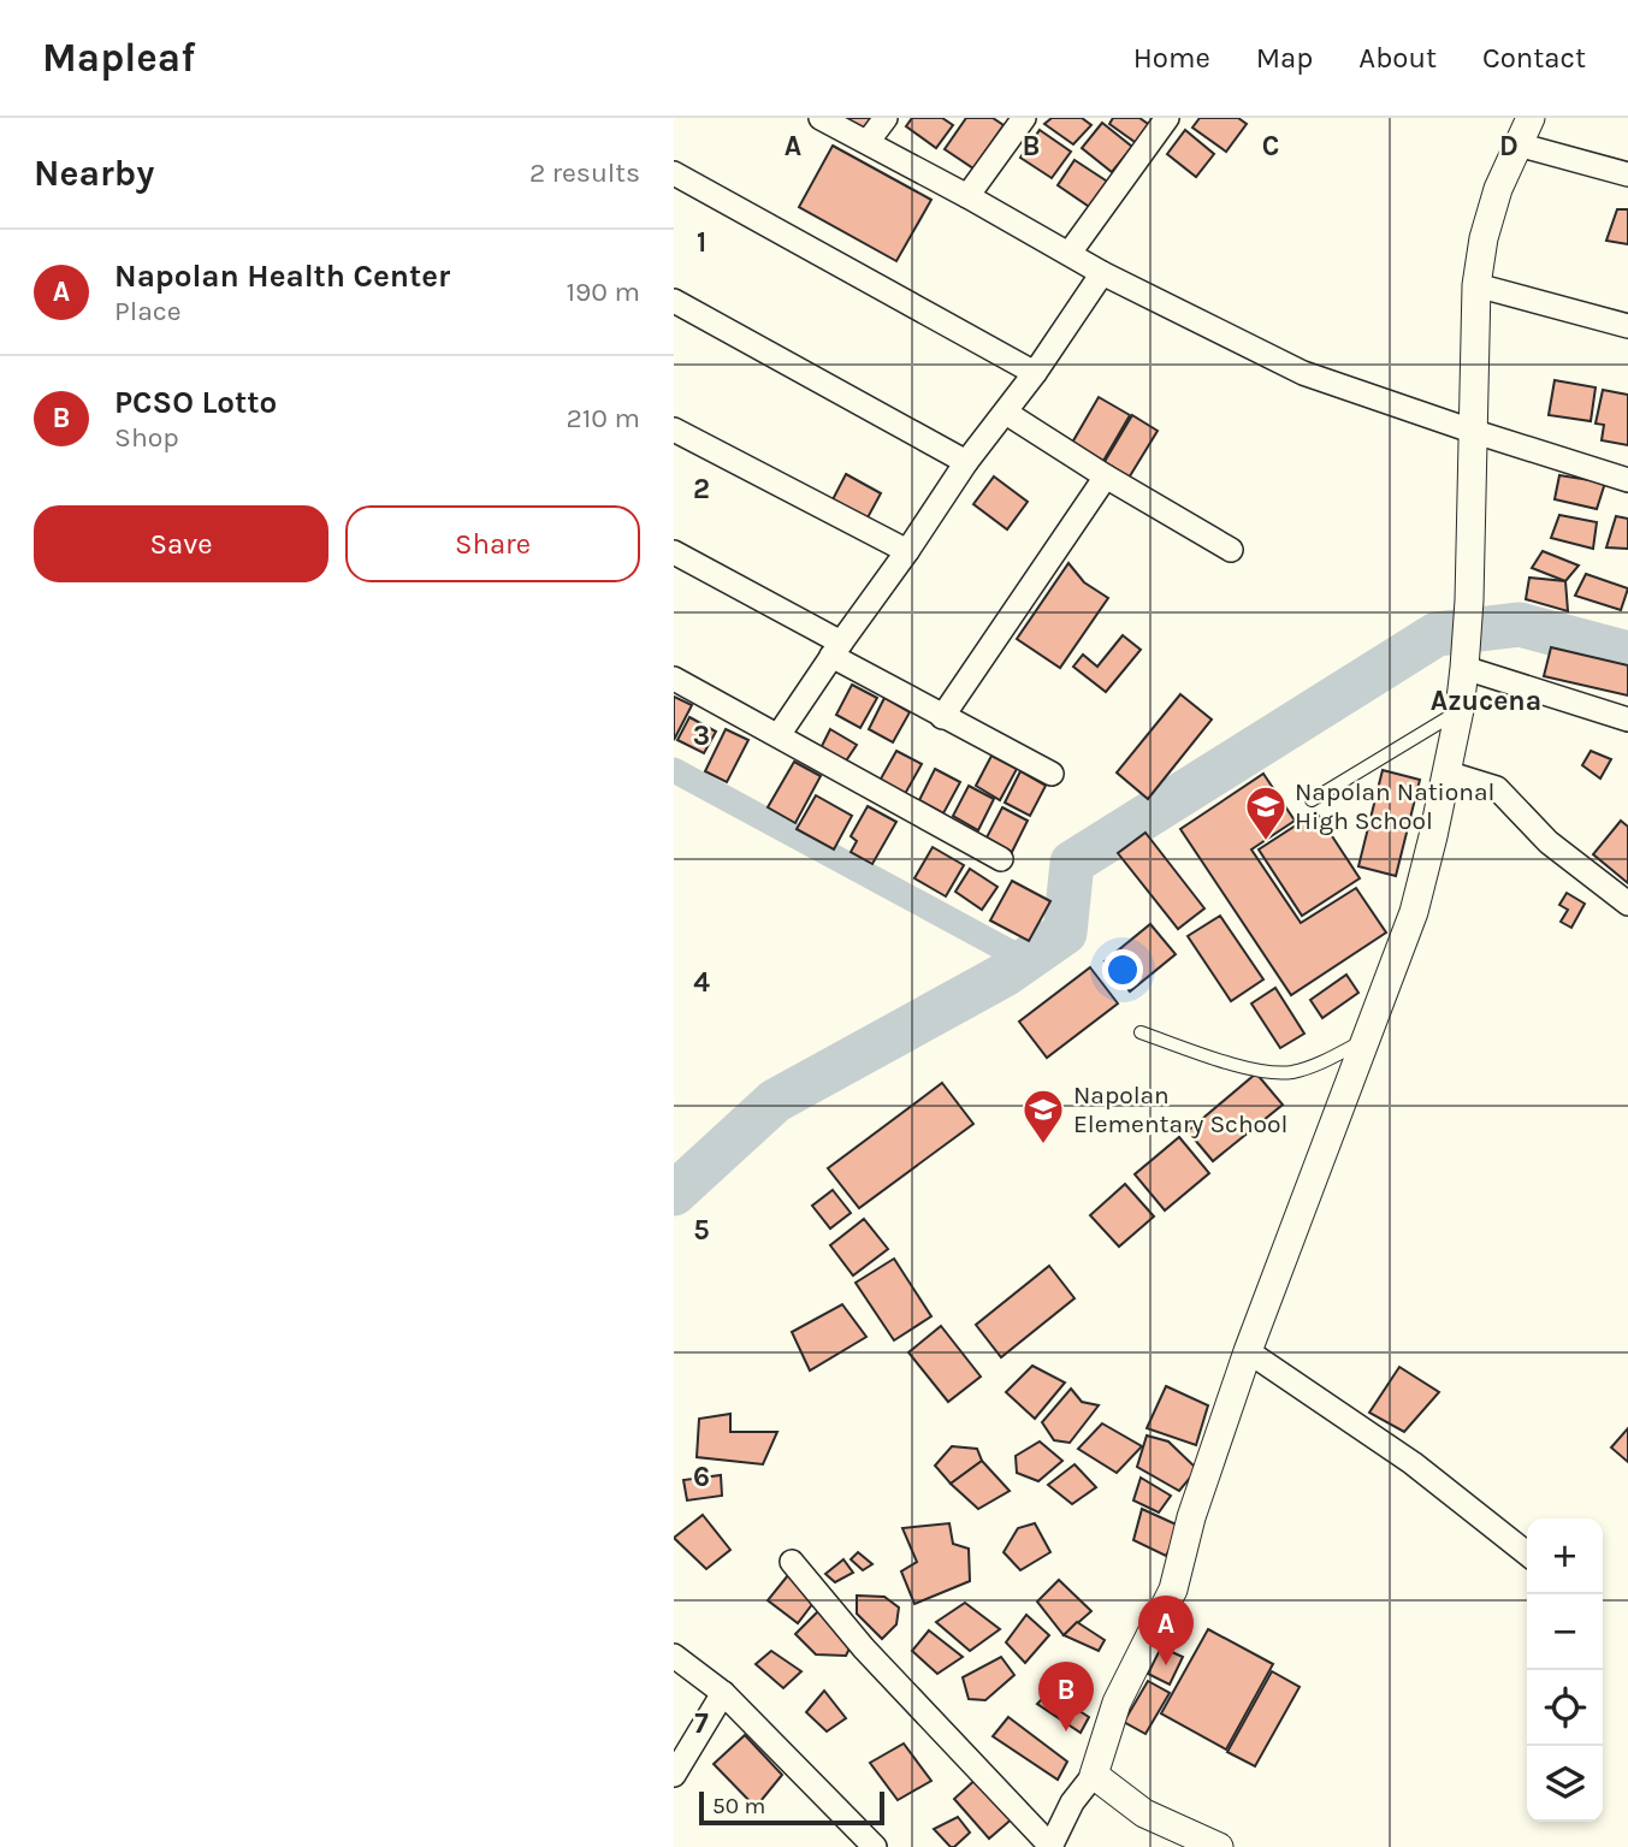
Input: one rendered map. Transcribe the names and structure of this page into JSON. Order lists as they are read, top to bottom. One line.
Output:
{"districts":["Azucena"],"places":{"school or university":["Napolan National High School","Napolan Elementary School"]},"scale_bar":"50 m","page":{"header":"Mapleaf","nav":["Home","Map","About","Contact"],"heading":["Nearby","2 results"],"list":[{"mark":"A","name":"Napolan Health Center","note":"Place","value":"190 m"},{"mark":"B","name":"PCSO Lotto","note":"Shop","value":"210 m"}],"buttons":["Save","Share"],"map_buttons":["+","−"],"pins":["A","B"],"scale":"50 m"},"grid":{"columns":["A","B","C","D"],"rows":["1","2","3","4","5","6","7"]}}
